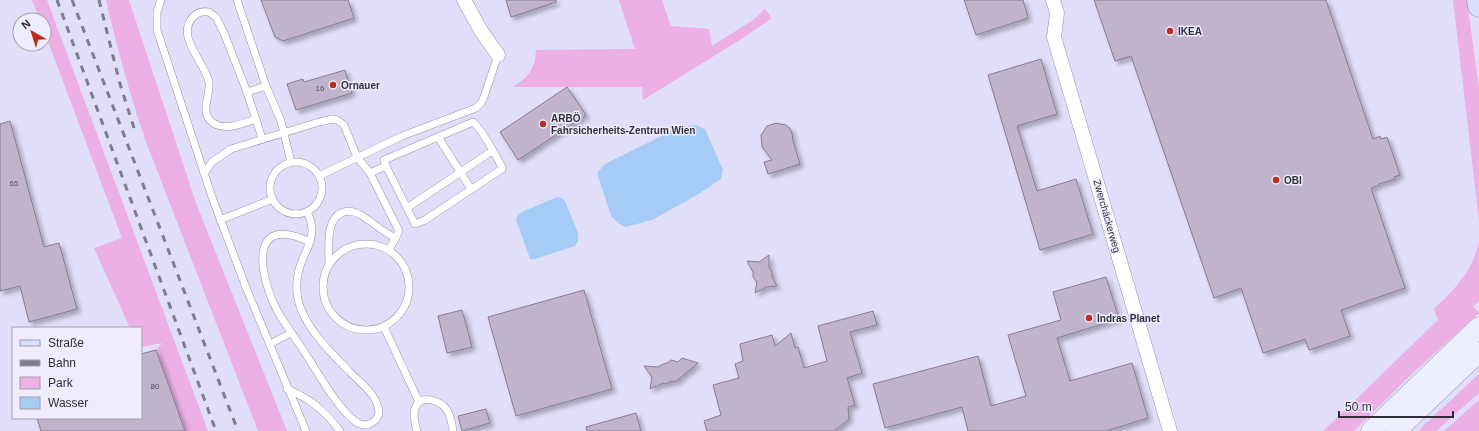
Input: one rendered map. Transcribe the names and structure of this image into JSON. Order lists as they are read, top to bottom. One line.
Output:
{"streets":{"street":["Zwerchäckerweg"]},"places":["IKEA","Ornauer","ARBÖ Fahrsicherheits-Zentrum Wien","OBI","Indras Planet"],"house_numbers":["16","65","80"],"legend":["Straße","Bahn","Park","Wasser"],"scale_bar":"50 m","north":"top left"}
